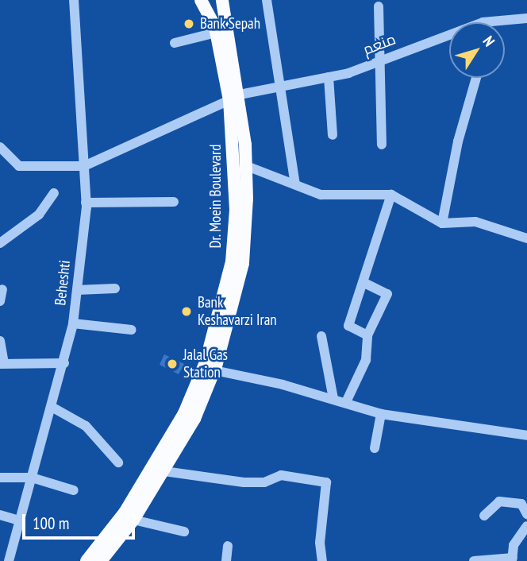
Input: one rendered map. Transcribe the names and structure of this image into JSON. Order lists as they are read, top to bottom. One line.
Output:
{"streets":{"main road":["Dr. Moein Boulevard"],"street":["منعم","Beheshti"]},"crossings":[["منعم","Dr. Moein Boulevard"],["منعم","Beheshti"]],"places":["Bank Sepah","Bank Keshavarzi Iran","Jalal Gas Station"],"scale_bar":"100 m","north":"top right"}
